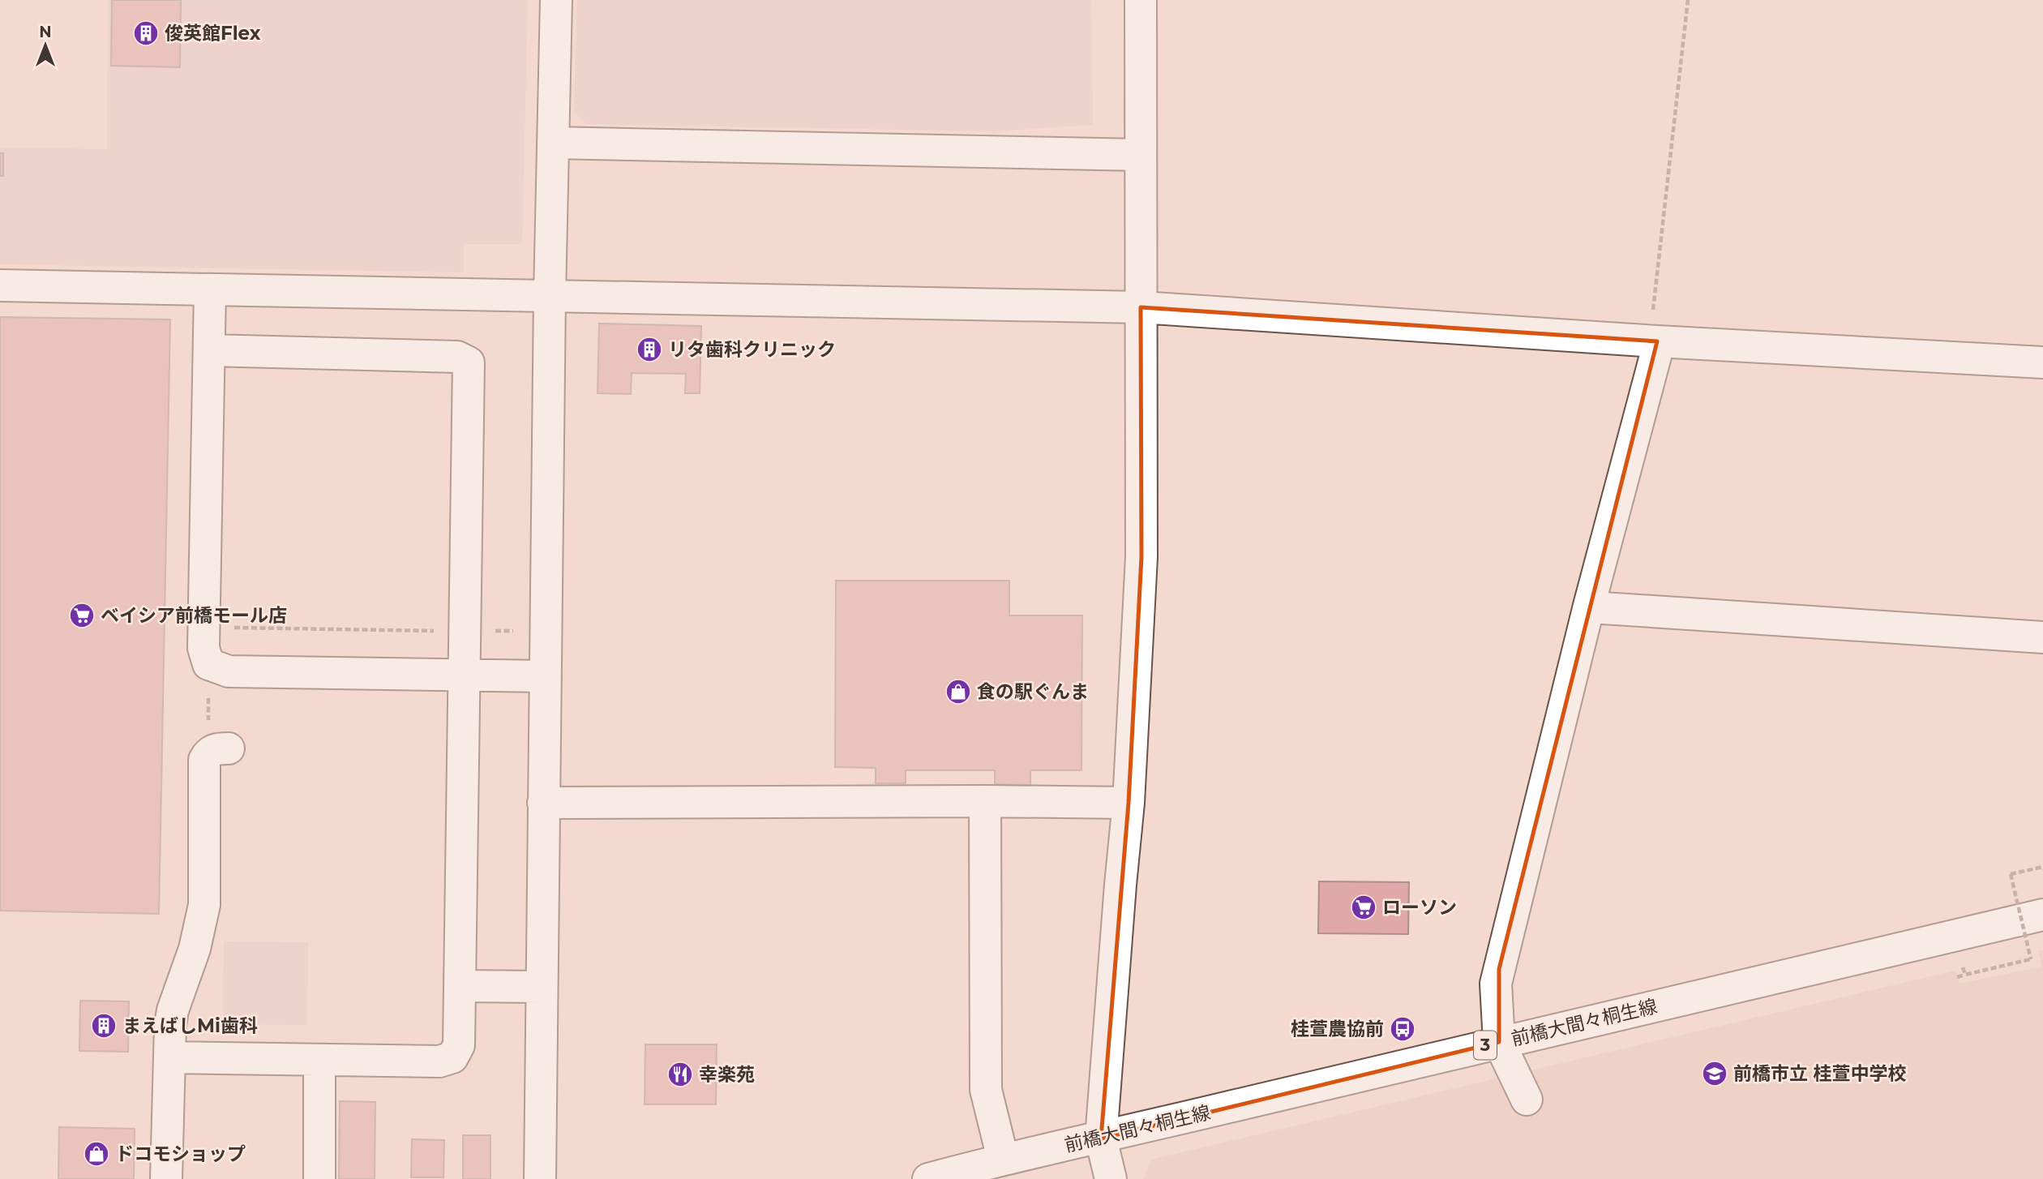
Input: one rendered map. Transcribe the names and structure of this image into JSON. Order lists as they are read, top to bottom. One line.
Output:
{"streets":{"street":["前橋大間々桐生線","3"]},"places":{"building":["俊英館Flex","リタ歯科クリニック","まえばしMi歯科"],"supermarket":["ベイシア前橋モール店","ローソン"],"shop":["食の駅ぐんま","ドコモショップ"],"bus stop":["桂萱農協前"],"school or university":["前橋市立 桂萱中学校"],"restaurant":["幸楽苑"]},"north":"top"}
